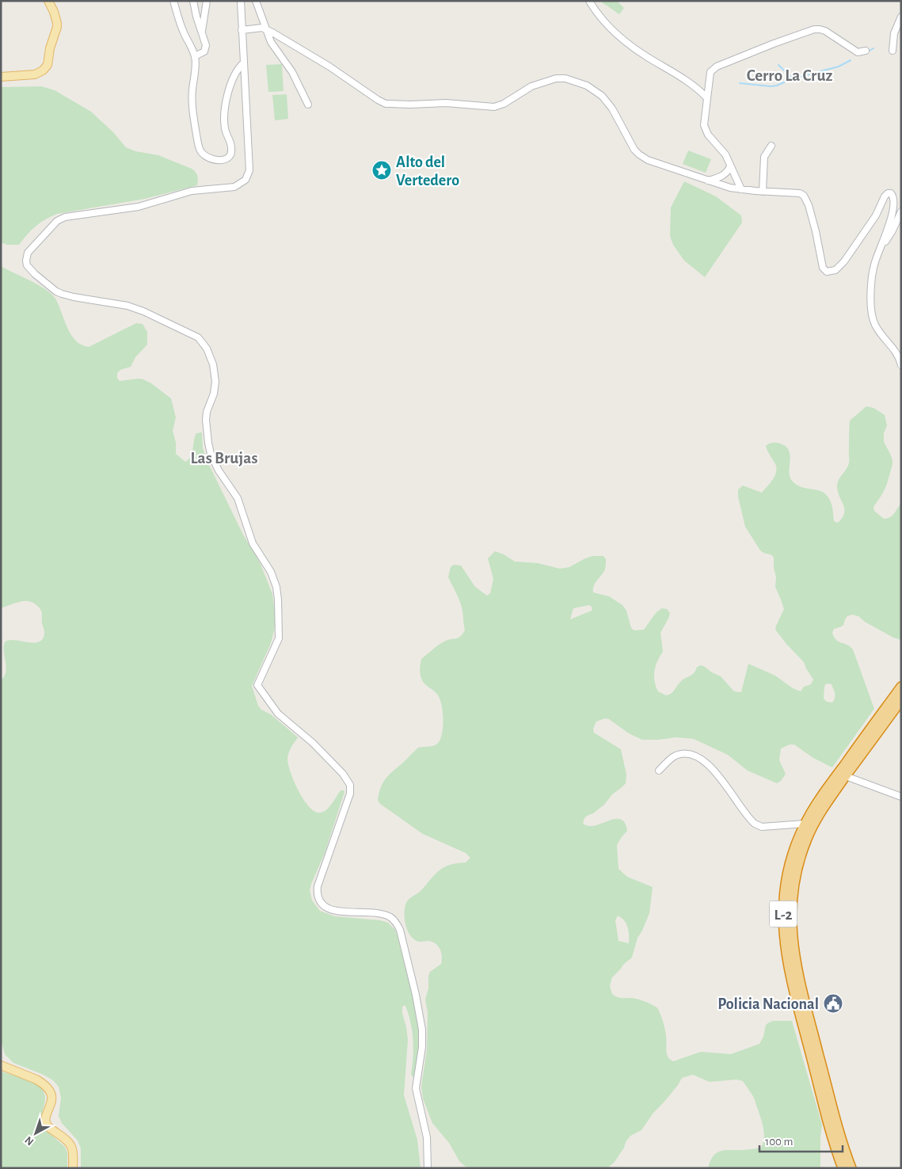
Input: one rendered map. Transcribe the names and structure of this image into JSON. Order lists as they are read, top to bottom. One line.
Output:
{"streets":{"highway":["L-2"]},"districts":["Cerro La Cruz","Las Brujas"],"places":{"place":["Alto del Vertedero"],"public building":["Policia Nacional"]},"scale_bar":"100 m","north":"bottom left"}
